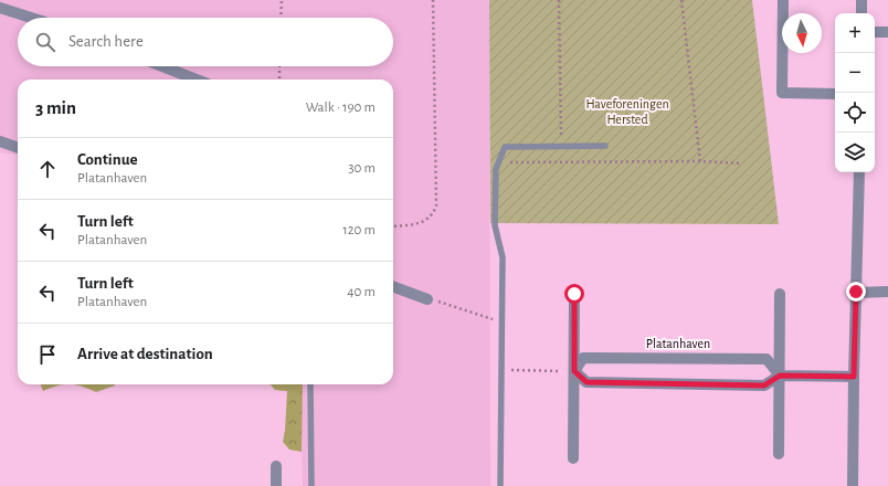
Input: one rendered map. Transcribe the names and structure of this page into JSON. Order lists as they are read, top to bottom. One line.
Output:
{"streets":{"street":["Platanhaven"]},"parks":["Haveforeningen Hersted"],"north":"bottom","page":{"map_buttons":["+","−"],"search":"Search here","heading":["3 min","Walk · 190 m"],"list":[["Continue","Platanhaven","30 m"],["Turn left","Platanhaven","120 m"],["Turn left","Platanhaven","40 m"],"Arrive at destination"]}}
